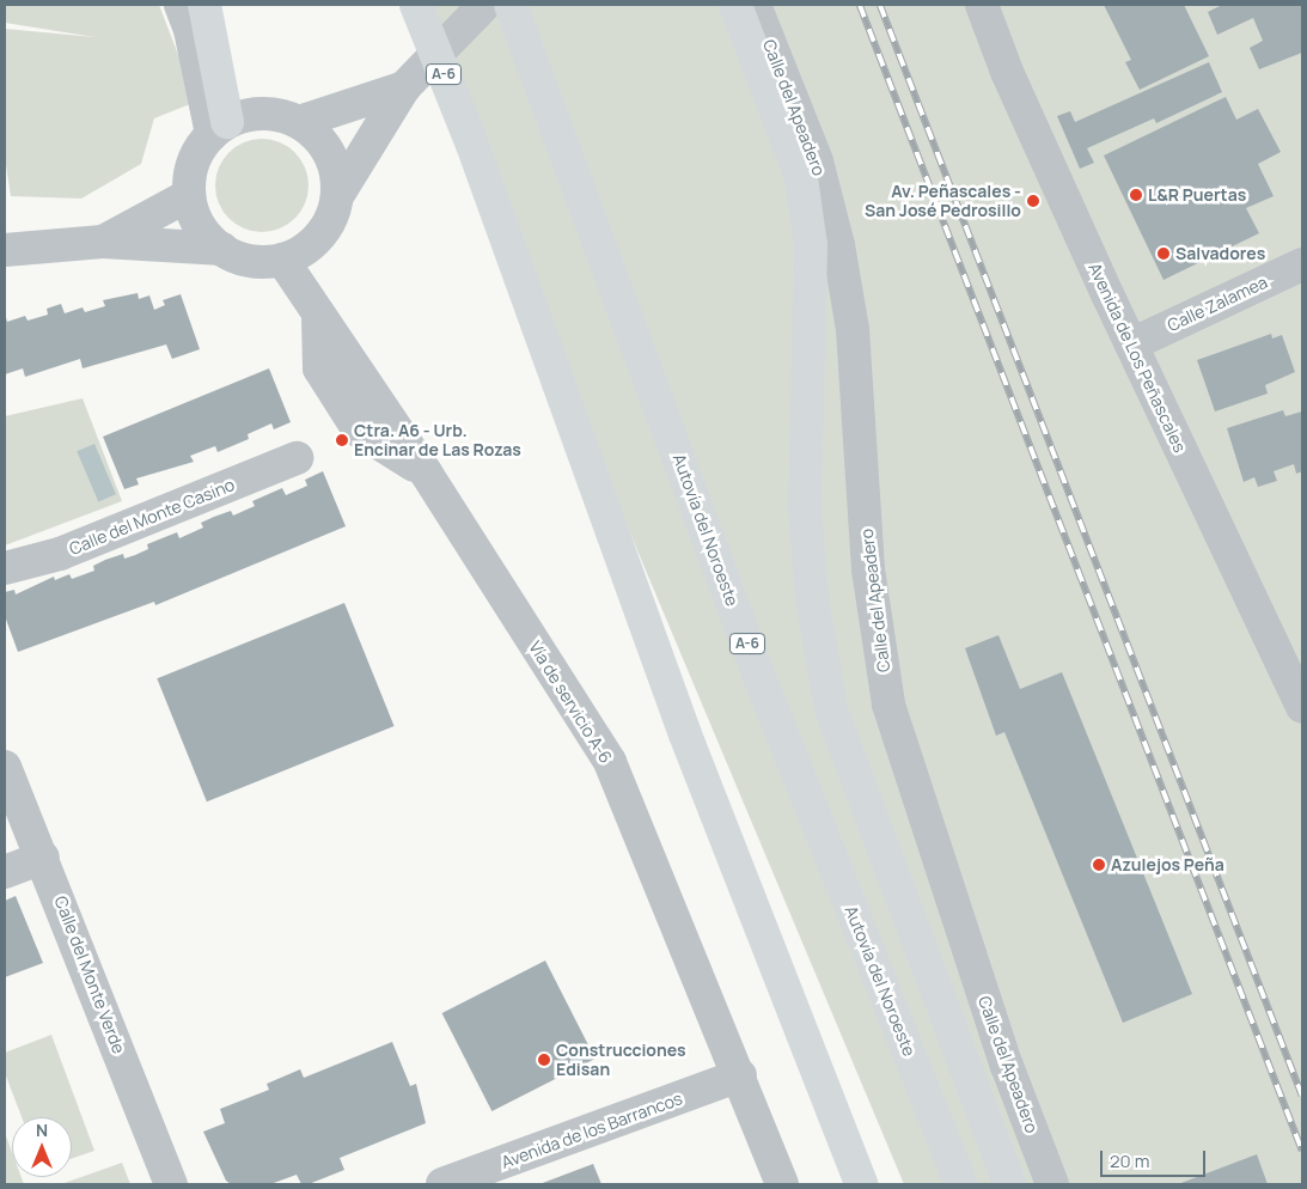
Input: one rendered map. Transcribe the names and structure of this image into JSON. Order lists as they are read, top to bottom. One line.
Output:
{"streets":{"highway":["A-6","Autovía del Noroeste"],"street":["Calle del Apeadero","Calle Zalamea","Avenida de Los Peñascales","Calle del Monte Casino","Vía de servicio A-6","Calle del Monte Verde","Avenida de los Barrancos"]},"crossings":[["Calle Zalamea","Avenida de Los Peñascales"],["Vía de servicio A-6","Avenida de los Barrancos"]],"places":["L&R Puertas","Av. Peñascales - San José Pedrosillo","Salvadores","Ctra. A6 - Urb. Encinar de Las Rozas","Azulejos Peña","Construcciones Edisan"],"scale_bar":"20 m","north":"top"}
